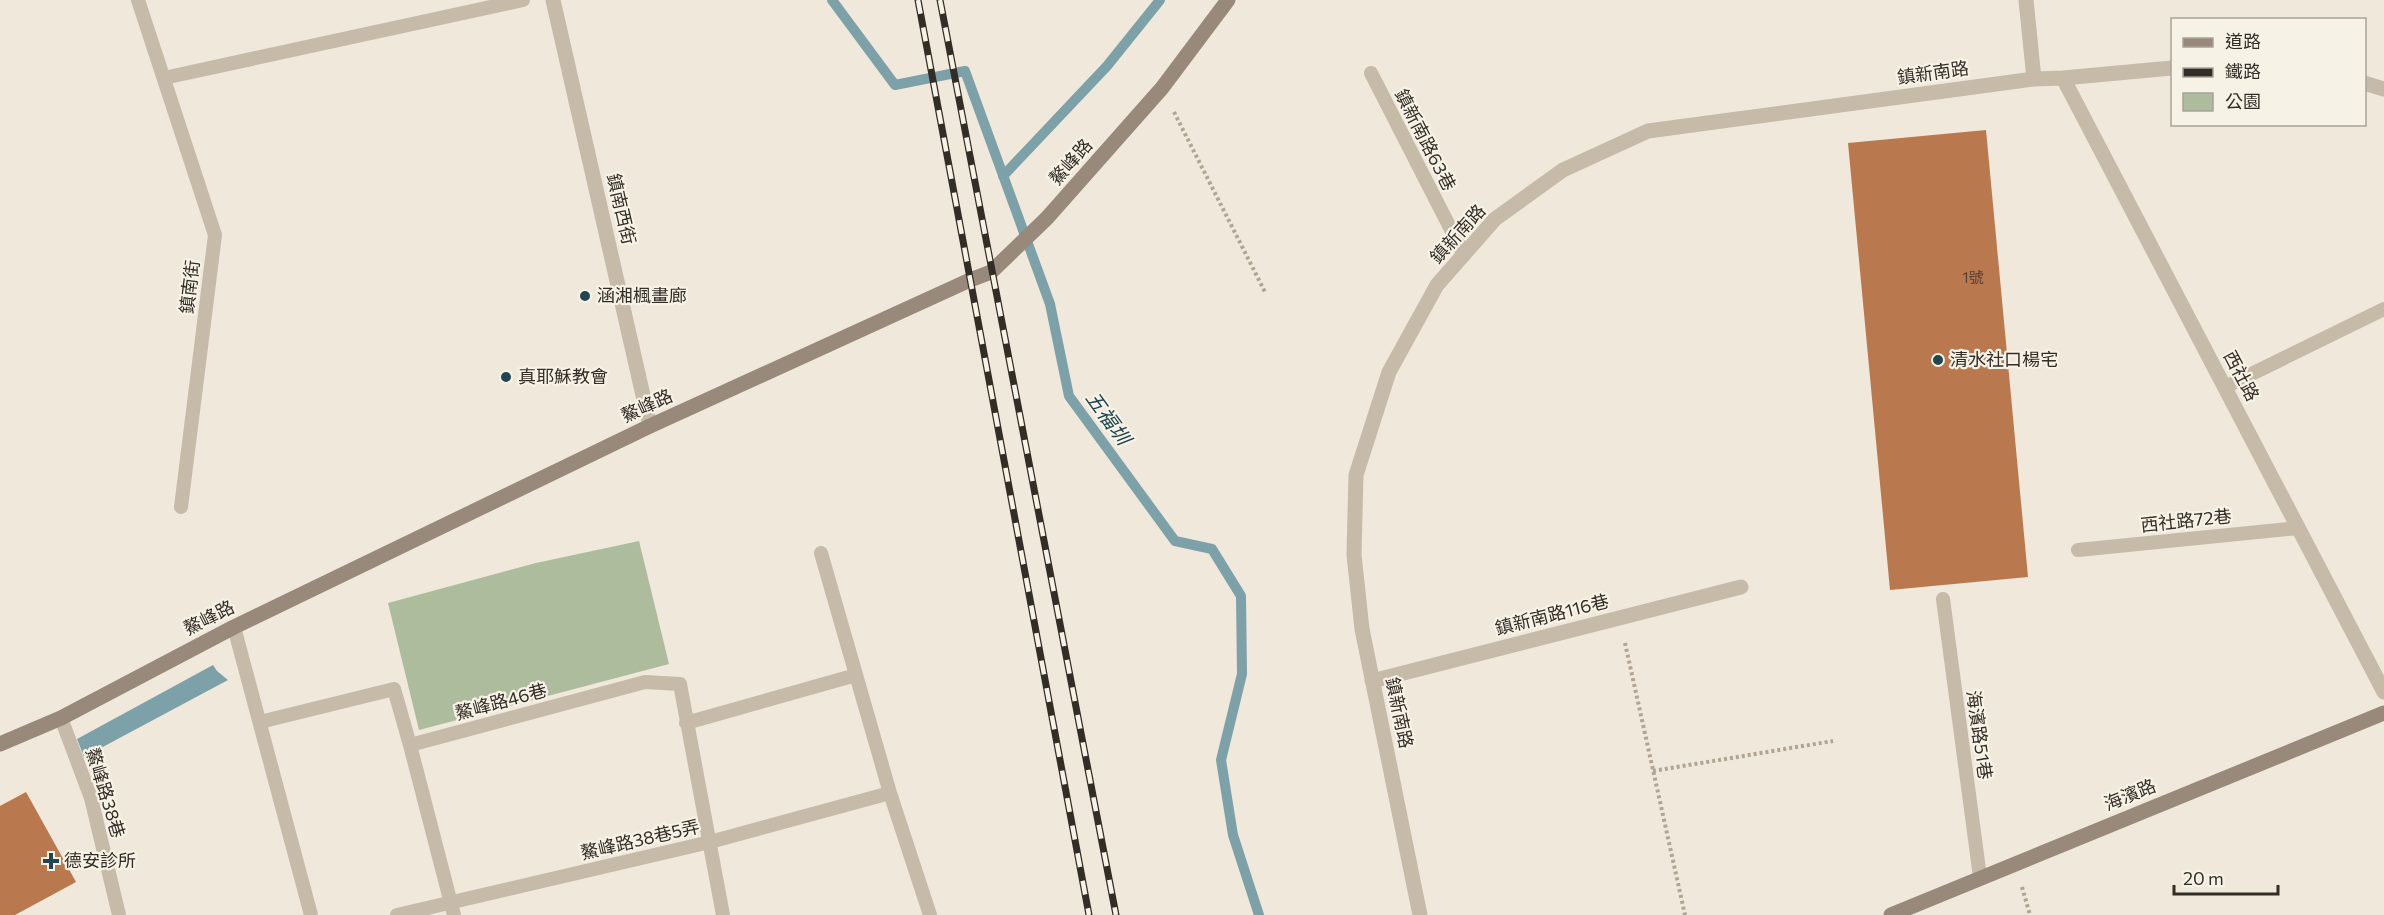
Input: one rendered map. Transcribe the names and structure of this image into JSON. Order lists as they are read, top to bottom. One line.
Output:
{"streets":{"street":["鎮新南路","鰲峰路","鎮南西街","西社路","鎮新南路116巷","海濱路"],"lane":["鎮新南路63巷","鎮南街","西社路72巷","鰲峰路46巷","海濱路51巷","鰲峰路38巷","鰲峰路38巷5弄"]},"crossings":[["鎮新南路","鎮新南路63巷"],["鎮新南路","西社路"],["鎮新南路","鎮新南路116巷"],["鰲峰路","鎮南西街"],["鰲峰路","鰲峰路38巷"],["西社路","西社路72巷"],["海濱路51巷","海濱路"]],"water":["五福圳"],"places":{"other":["涵湘楓畫廊","清水社口楊宅","真耶穌教會"],"health":["德安診所"]},"house_numbers":["1號"],"legend":["道路","鐵路","公園"],"scale_bar":"20 m"}
